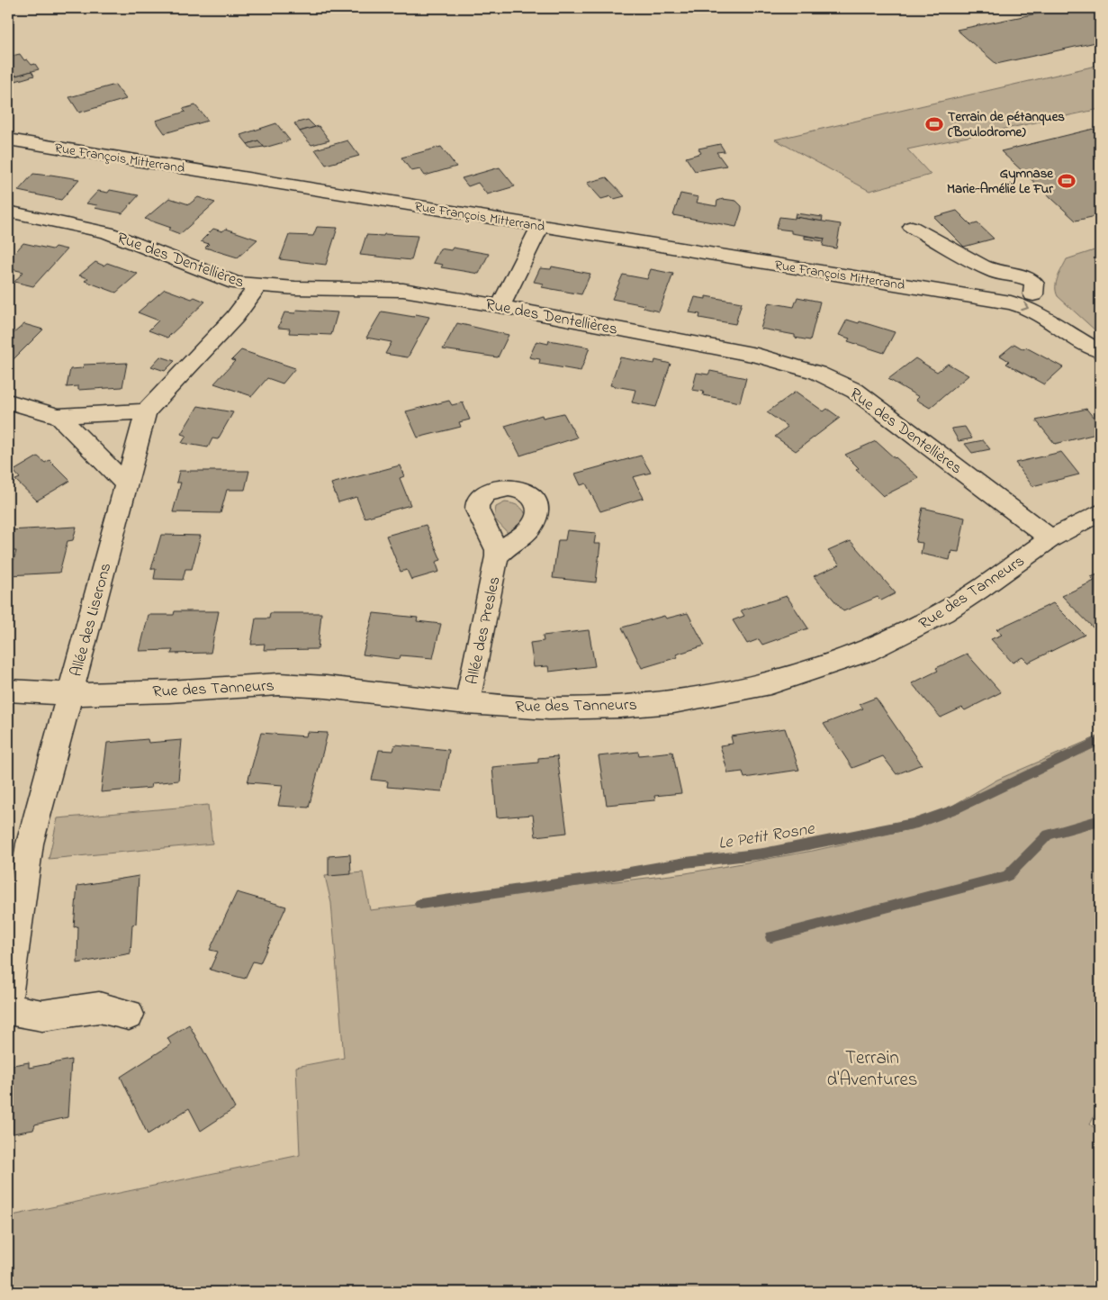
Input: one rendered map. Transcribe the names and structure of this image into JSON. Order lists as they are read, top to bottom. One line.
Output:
{"streets":{"street":["Rue François Mitterrand","Rue des Dentellières","Rue des Tanneurs","Allée des Liserons","Allée des Presles"]},"crossings":[["Rue des Dentellières","Rue des Tanneurs"],["Rue des Dentellières","Allée des Liserons"],["Rue des Tanneurs","Allée des Liserons"],["Rue des Tanneurs","Allée des Presles"]],"water":["Le Petit Rosne"],"parks":["Terrain d'Aventures"],"places":{"sports":["Terrain de pétanques (Boulodrome)","Gymnase Marie-Amélie Le Fur"]}}
